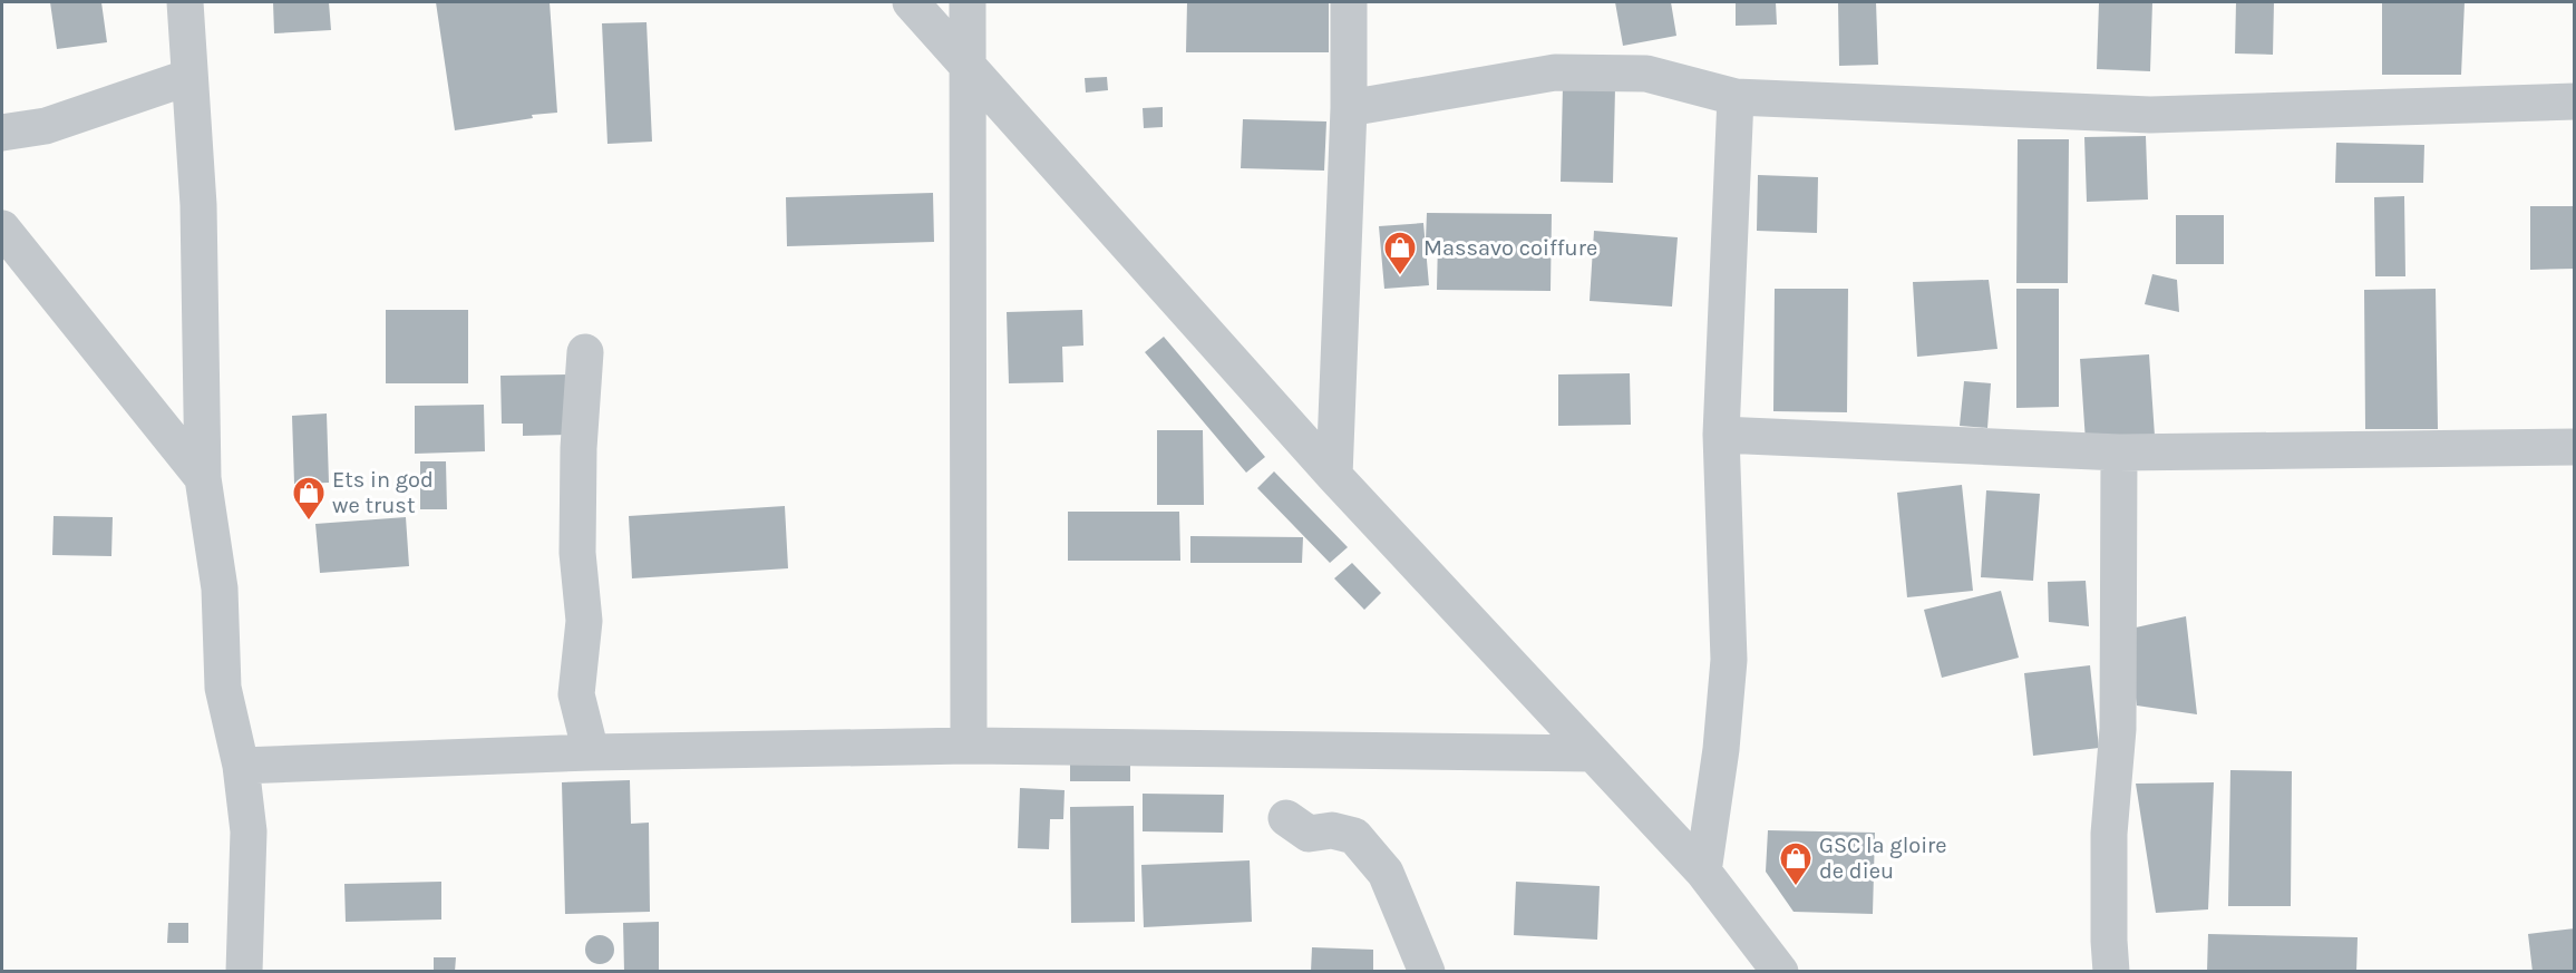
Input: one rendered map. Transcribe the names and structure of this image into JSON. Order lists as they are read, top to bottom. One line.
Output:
{"places":{"shop":["Massavo coiffure","Ets in god we trust","GSC la gloire de dieu"]}}
